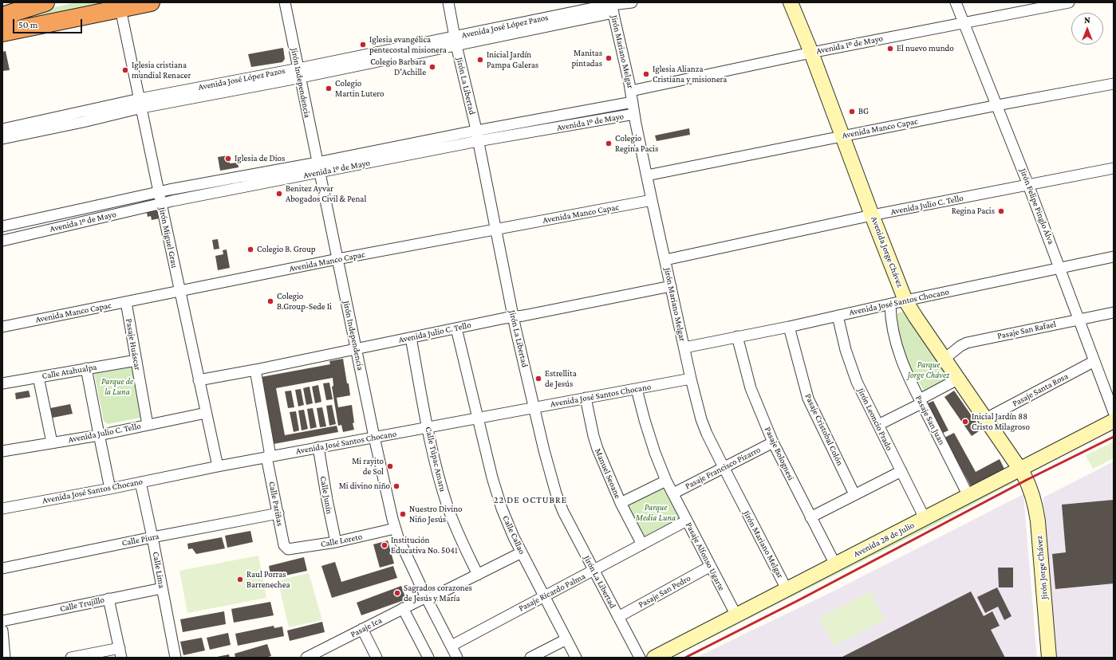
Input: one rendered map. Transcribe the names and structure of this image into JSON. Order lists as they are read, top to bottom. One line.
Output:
{"streets":{"street":["Avenida José López Pazos","Avenida 1º de Mayo","Jirón Mariano Melgar","Jirón Independencia","Jirón La Libertad","Avenida Manco Capac","Avenida Julio C. Tello","Jirón Felipe Pinglo Álva","Jirón Miguel Grau","Avenida Jorge Chávez","Avenida José Santos Chocano","Pasaje San Rafael","Pasaje Huáscar","Calle Atahualpa","Pasaje Santa Rosa","Jirón Leoncio Prado","Pasaje San Juan","Pasaje Cristobal Colón","Pasaje Bolognesi","Calle Túpac Amaru","Pasaje Francisco Pizarro","Manuel Seoane","Calle Junín","Calle Pariñas","Calle Callao","Calle Piura","Avenida 28 de Julio","Calle Loreto","Pasaje Alfonso Ugarte","Jirón Jorge Chávez","Calle Lima","Pasaje San Pedro","Pasaje Ricardo Palma","Calle Trujillo","Pasaje Ica"]},"crossings":[["Avenida José López Pazos","Jirón Mariano Melgar"],["Avenida José López Pazos","Jirón Independencia"],["Avenida José López Pazos","Jirón La Libertad"],["Avenida José López Pazos","Jirón Miguel Grau"],["Avenida 1º de Mayo","Jirón Mariano Melgar"],["Avenida 1º de Mayo","Jirón Independencia"],["Avenida 1º de Mayo","Jirón La Libertad"],["Avenida 1º de Mayo","Jirón Felipe Pinglo Álva"],["Avenida 1º de Mayo","Jirón Miguel Grau"],["Avenida 1º de Mayo","Avenida Jorge Chávez"],["Jirón Mariano Melgar","Avenida Manco Capac"],["Jirón Mariano Melgar","Avenida Julio C. Tello"],["Jirón Mariano Melgar","Avenida José Santos Chocano"],["Jirón Mariano Melgar","Pasaje Francisco Pizarro"],["Jirón Mariano Melgar","Avenida 28 de Julio"],["Jirón Independencia","Avenida Manco Capac"],["Jirón Independencia","Avenida Julio C. Tello"],["Jirón Independencia","Avenida José Santos Chocano"],["Jirón Independencia","Calle Loreto"],["Jirón Independencia","Pasaje Ricardo Palma"],["Jirón Independencia","Pasaje Ica"],["Jirón La Libertad","Avenida Manco Capac"],["Jirón La Libertad","Avenida Julio C. Tello"],["Jirón La Libertad","Avenida José Santos Chocano"],["Jirón La Libertad","Pasaje San Pedro"],["Jirón La Libertad","Pasaje Ricardo Palma"],["Avenida Manco Capac","Jirón Felipe Pinglo Álva"],["Avenida Manco Capac","Jirón Miguel Grau"],["Avenida Manco Capac","Avenida Jorge Chávez"],["Avenida Manco Capac","Pasaje Huáscar"],["Avenida Julio C. Tello","Jirón Felipe Pinglo Álva"],["Avenida Julio C. Tello","Jirón Miguel Grau"],["Avenida Julio C. Tello","Avenida Jorge Chávez"],["Avenida Julio C. Tello","Pasaje Huáscar"],["Avenida Julio C. Tello","Calle Túpac Amaru"],["Avenida Julio C. Tello","Calle Pariñas"],["Avenida Julio C. Tello","Calle Callao"],["Jirón Felipe Pinglo Álva","Avenida José Santos Chocano"],["Jirón Felipe Pinglo Álva","Pasaje San Rafael"],["Jirón Felipe Pinglo Álva","Pasaje Santa Rosa"],["Jirón Miguel Grau","Avenida José Santos Chocano"],["Avenida Jorge Chávez","Avenida José Santos Chocano"],["Avenida Jorge Chávez","Pasaje San Rafael"],["Avenida Jorge Chávez","Pasaje Santa Rosa"],["Avenida Jorge Chávez","Avenida 28 de Julio"],["Avenida Jorge Chávez","Jirón Jorge Chávez"],["Avenida José Santos Chocano","Jirón Leoncio Prado"],["Avenida José Santos Chocano","Pasaje San Juan"],["Avenida José Santos Chocano","Pasaje Cristobal Colón"],["Avenida José Santos Chocano","Pasaje Bolognesi"],["Avenida José Santos Chocano","Calle Túpac Amaru"],["Avenida José Santos Chocano","Manuel Seoane"],["Avenida José Santos Chocano","Calle Junín"],["Avenida José Santos Chocano","Calle Pariñas"],["Avenida José Santos Chocano","Calle Callao"],["Avenida José Santos Chocano","Pasaje Alfonso Ugarte"],["Avenida José Santos Chocano","Calle Lima"],["Pasaje Huáscar","Calle Atahualpa"],["Jirón Leoncio Prado","Avenida 28 de Julio"],["Pasaje San Juan","Avenida 28 de Julio"],["Pasaje Bolognesi","Pasaje Francisco Pizarro"],["Pasaje Bolognesi","Avenida 28 de Julio"],["Calle Túpac Amaru","Pasaje Ica"],["Pasaje Francisco Pizarro","Pasaje Alfonso Ugarte"],["Manuel Seoane","Pasaje Ricardo Palma"],["Calle Junín","Calle Loreto"],["Calle Pariñas","Calle Piura"],["Calle Pariñas","Calle Loreto"],["Calle Callao","Pasaje Ricardo Palma"],["Calle Callao","Pasaje Ica"],["Calle Piura","Calle Lima"],["Avenida 28 de Julio","Pasaje Alfonso Ugarte"],["Avenida 28 de Julio","Jirón Jorge Chávez"],["Pasaje Alfonso Ugarte","Pasaje San Pedro"],["Pasaje Alfonso Ugarte","Pasaje Ricardo Palma"],["Calle Lima","Calle Trujillo"]],"districts":["22 DE OCTUBRE"],"parks":["Parque Jorge Chávez","Parque de la Luna","Parque Media Luna"],"places":["Iglesia evangélica pentecostal misionera","El nuevo mundo","Manitas pintadas","Inicial Jardín Pampa Galeras","Colegio Barbara D'Achille","Iglesia cristiana mundial Renacer","Iglesia Alianza Cristiana y misionera","Colegio Martin Lutero","BG","Colegio Regina Pacis","Iglesia de Dios","Benitez Ayvar Abogados Civil & Penal","Regina Pacis","Colegio B. Group","Colegio B.Group-Sede Ii","Estrellita de Jesús","Inicial Jardín 88 Cristo Milagroso","Mi rayito de Sol","Mi divino niño","Nuestro Divino Niño Jesús","Institución Educativa No. 5041","Raul Porras Barrenechea","Sagrados corazones de Jesús y María"],"scale_bar":"50 m","north":"top"}
